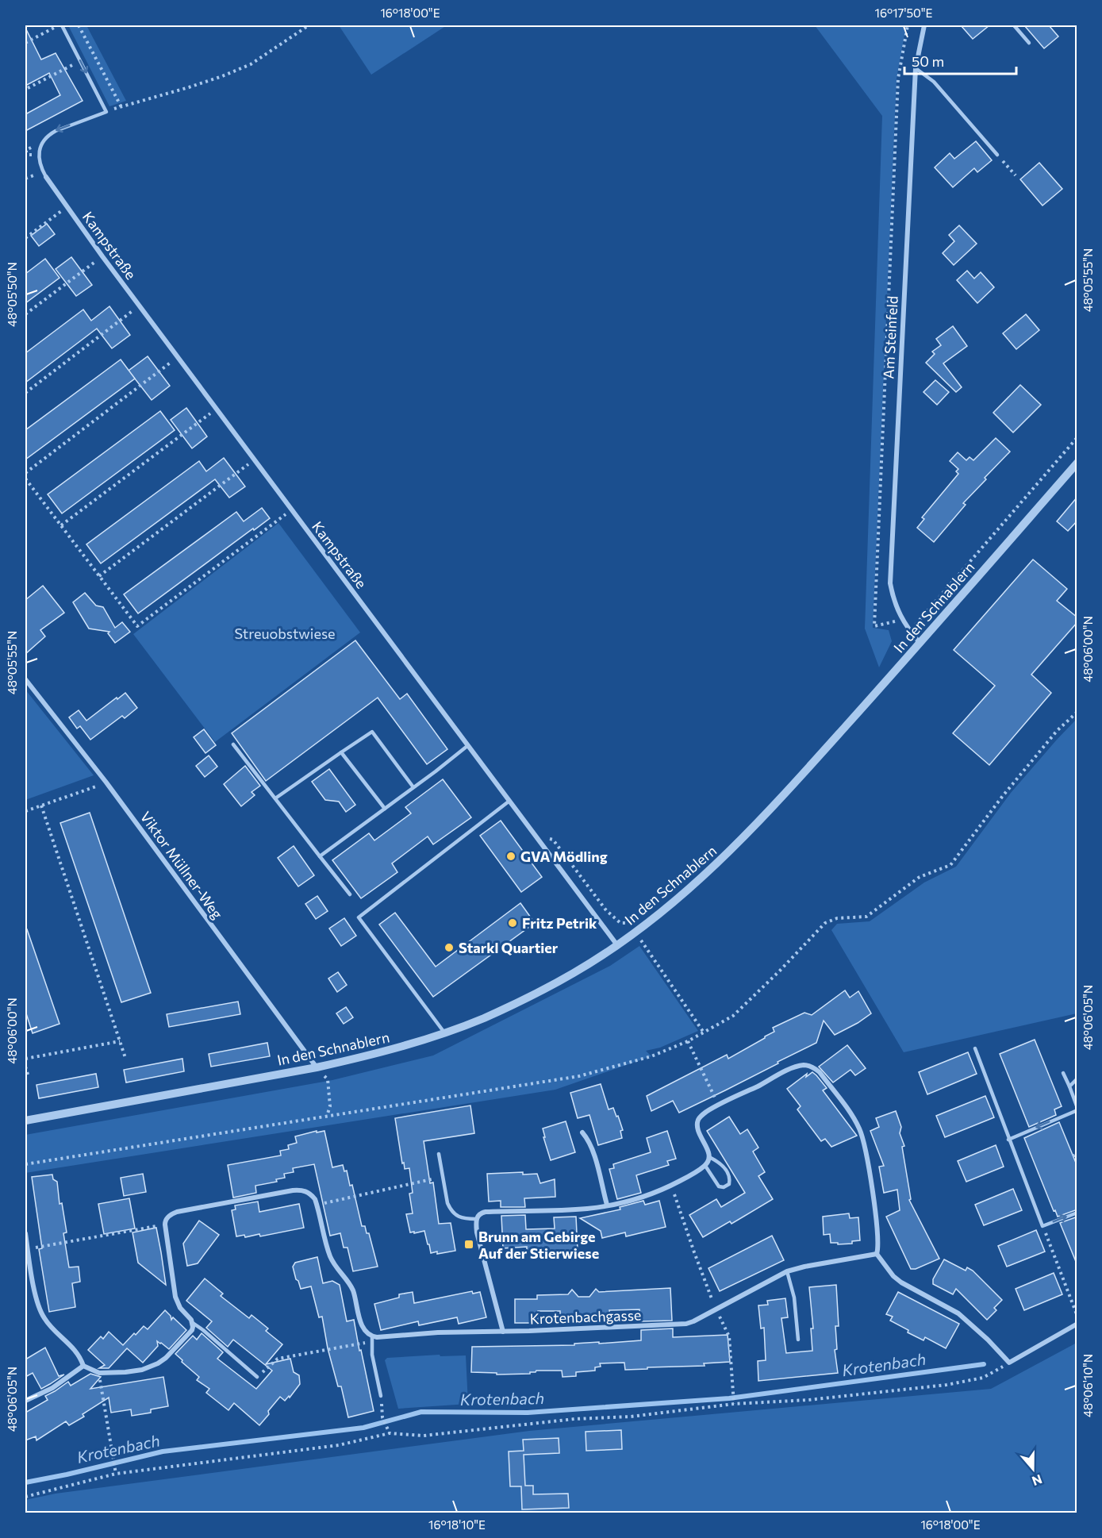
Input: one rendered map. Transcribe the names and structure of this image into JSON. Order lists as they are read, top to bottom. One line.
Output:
{"streets":{"street":["Kampstraße","Am Steinfeld","In den Schnablern","Viktor Müllner-Weg","Krotenbachgasse"]},"crossings":[["Kampstraße","In den Schnablern"],["Am Steinfeld","In den Schnablern"],["In den Schnablern","Viktor Müllner-Weg"]],"water":["Krotenbach"],"parks":["Streuobstwiese"],"places":{"other":["GVA Mödling","Fritz Petrik","Starkl Quartier"],"transit":["Brunn am Gebirge Auf der Stierwiese"]},"scale_bar":"50 m","north":"bottom","coordinates":["16°18'00\"E","16°17'50\"E","48°05'55\"N","48°05'50\"N","48°06'00\"N","48°06'05\"N","48°06'10\"N","16°18'10\"E"]}
